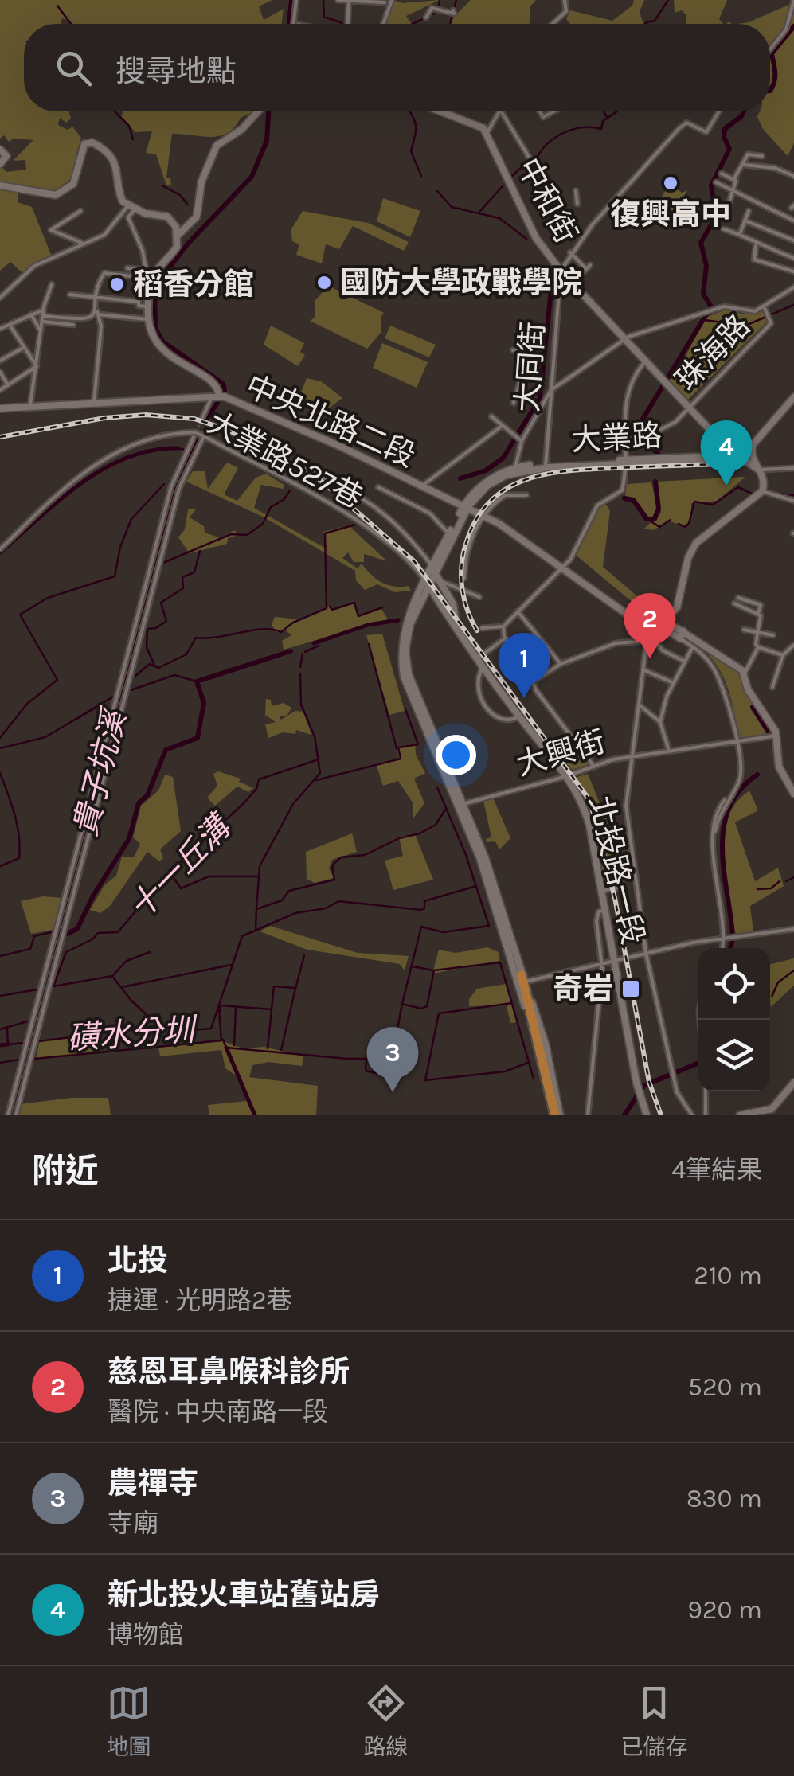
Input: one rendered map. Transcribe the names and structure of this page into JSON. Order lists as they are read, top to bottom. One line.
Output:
{"streets":{"street":["中和街","珠海路","大同街","中央北路二段","大業路","大業路527巷","大興街","北投路一段"]},"crossings":[["中和街","珠海路"],["中和街","大同街"],["中和街","大業路"],["大同街","大業路"],["中央北路二段","大業路"],["大業路","大業路527巷"],["大業路","大興街"],["大業路","北投路一段"],["大業路527巷","北投路一段"],["大興街","北投路一段"]],"water":["貴子坑溪","十一丘溝","磺水分圳"],"places":{"other":["復興高中","國防大學政戰學院","稻香分館"],"transit":["奇岩"]},"page":{"search":"搜尋地點","pins":["4","2","1","3"],"heading":["附近","4筆結果"],"list":[{"mark":"1","name":"北投","note":"捷運 · 光明路2巷","value":"210 m"},{"mark":"2","name":"慈恩耳鼻喉科診所","note":"醫院 · 中央南路一段","value":"520 m"},{"mark":"3","name":"農禪寺","note":"寺廟","value":"830 m"},{"mark":"4","name":"新北投火車站舊站房","note":"博物館","value":"920 m"}],"nav":["地圖","路線","已儲存"]}}
